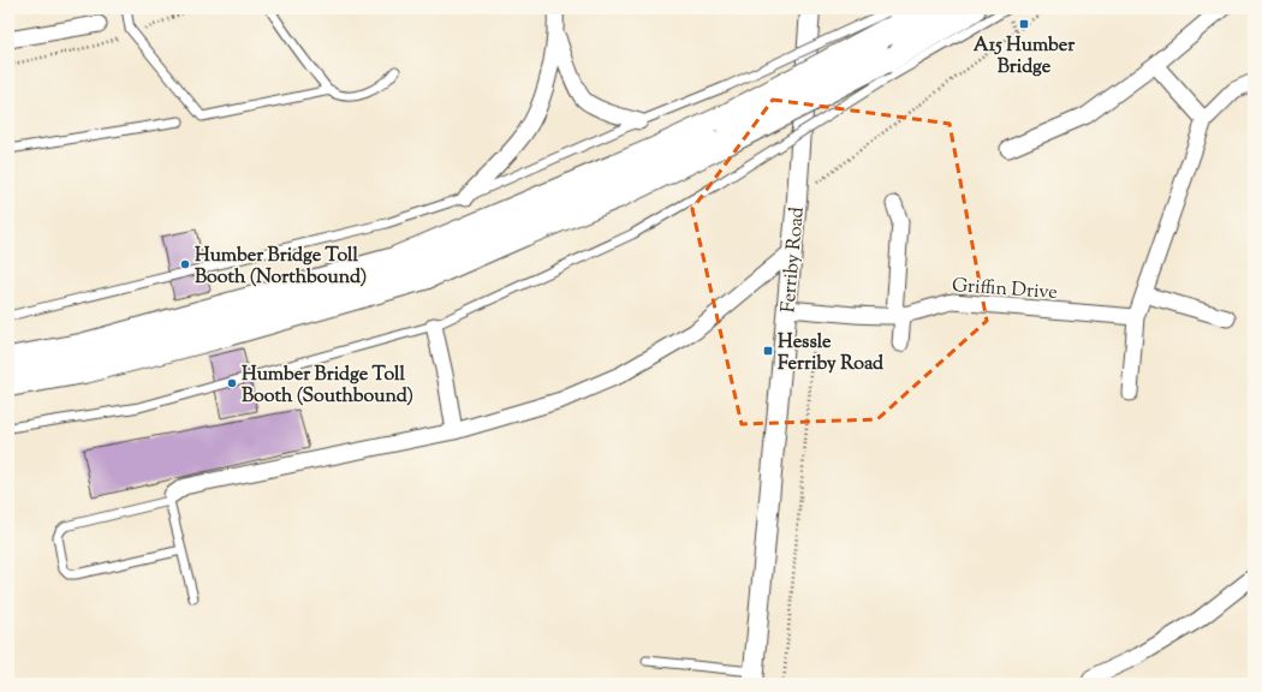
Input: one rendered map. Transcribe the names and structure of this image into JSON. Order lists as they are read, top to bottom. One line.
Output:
{"streets":{"street":["Ferriby Road","Griffin Drive"]},"crossings":[["Ferriby Road","Griffin Drive"]],"places":{"transit":["A15 Humber Bridge","Hessle Ferriby Road"],"other":["Humber Bridge Toll Booth (Northbound)","Humber Bridge Toll Booth (Southbound)"]}}
